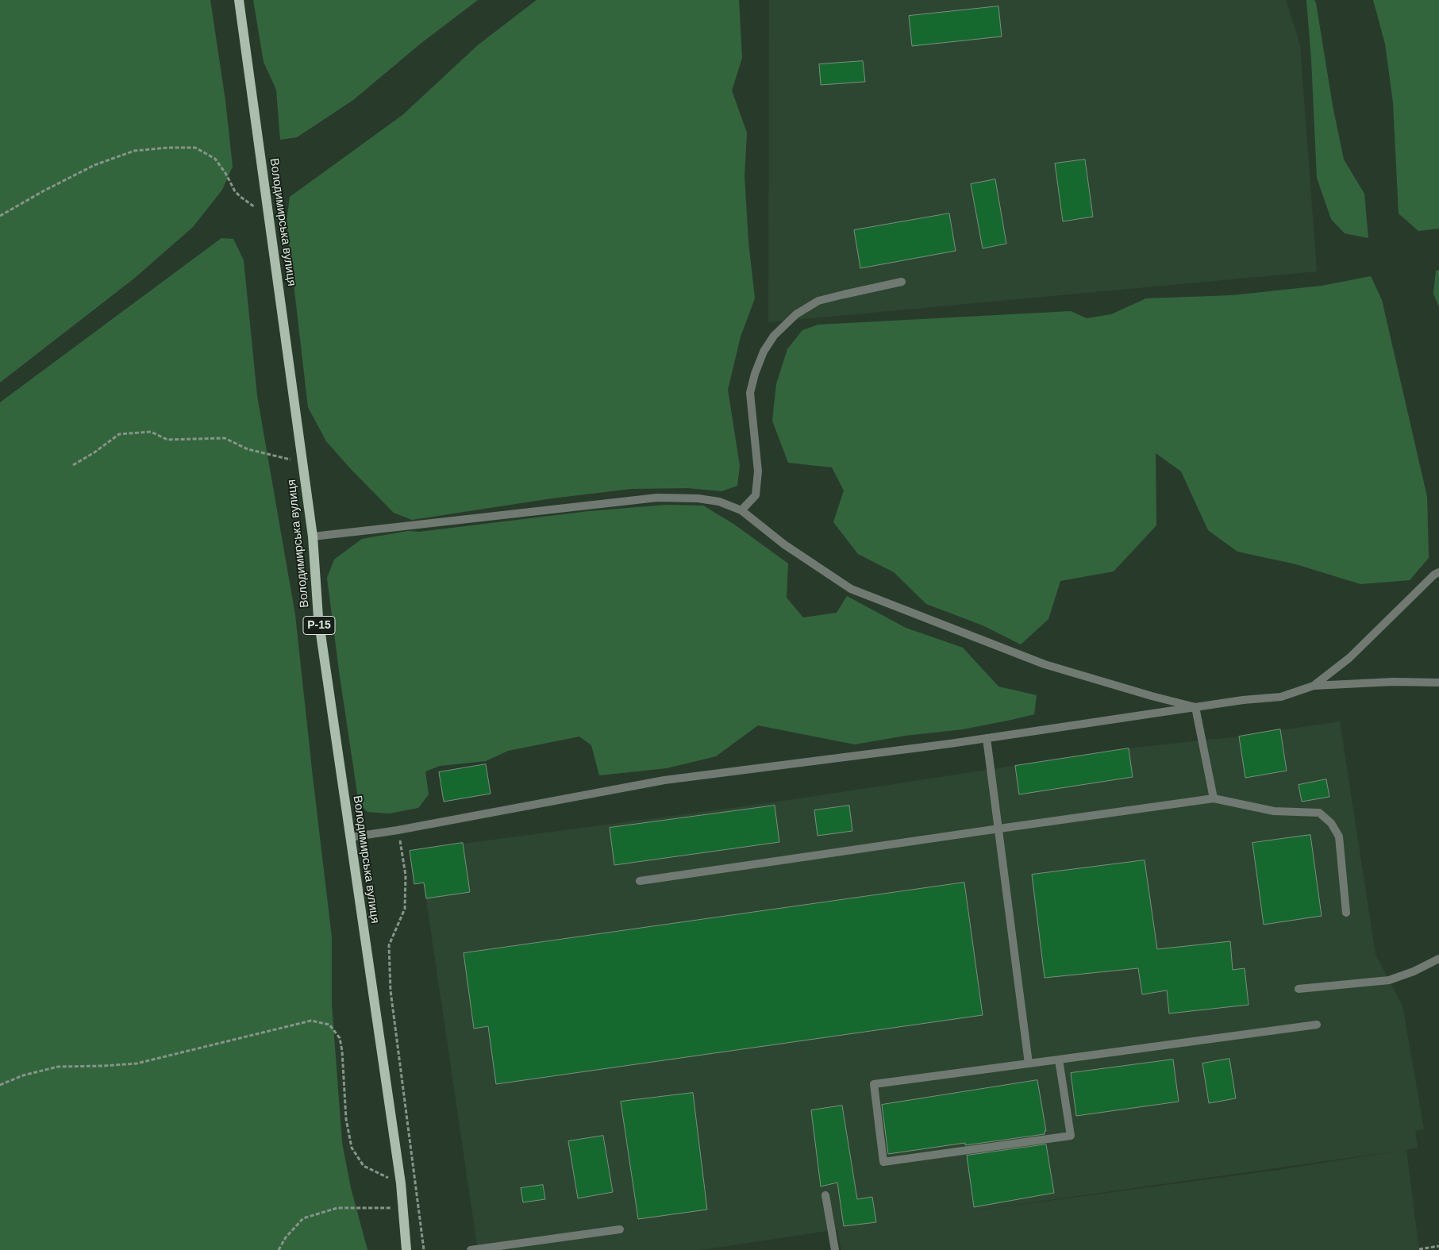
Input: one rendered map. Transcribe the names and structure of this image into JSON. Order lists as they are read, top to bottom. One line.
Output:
{"streets":{"main road":["Володимирська вулиця","Р-15"]}}
